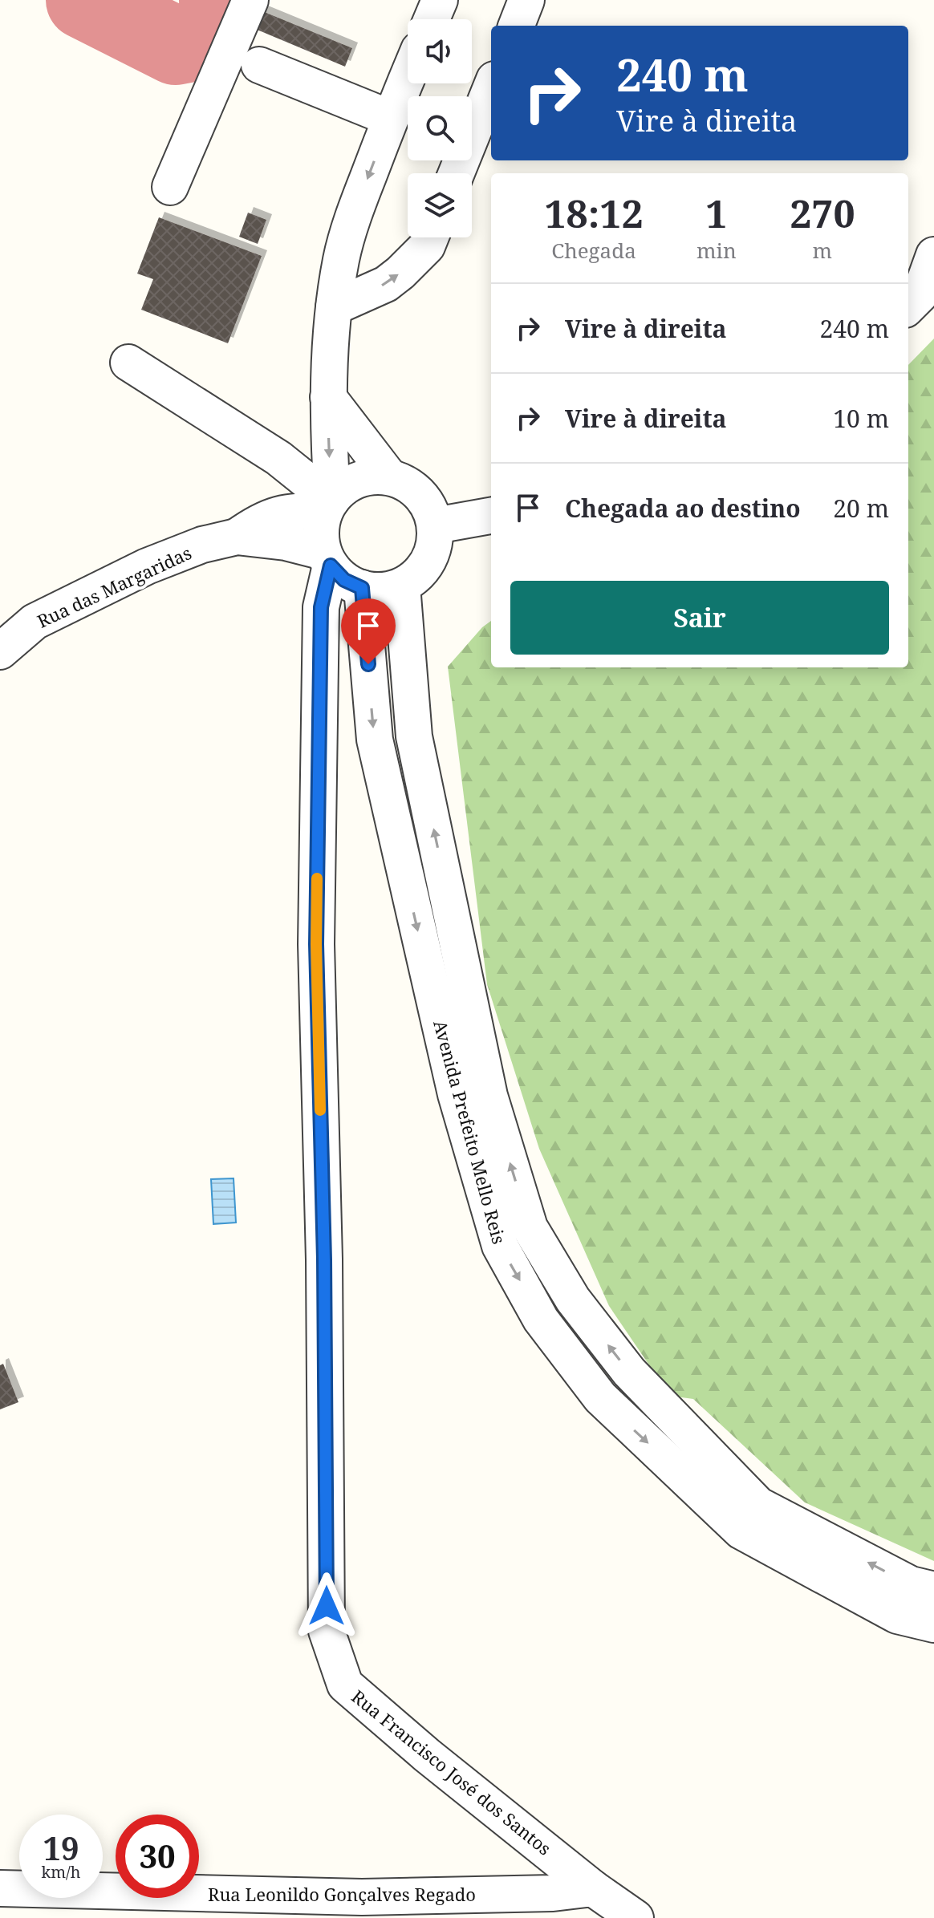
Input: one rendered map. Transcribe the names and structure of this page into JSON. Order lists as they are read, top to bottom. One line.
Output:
{"streets":{"street":["Rua das Margaridas","Avenida Prefeito Mello Reis","Rua Francisco José dos Santos","Rua Leonildo Gonçalves Regado"]},"crossings":[["Rua das Margaridas","Avenida Prefeito Mello Reis"],["Rua das Margaridas","Rua Francisco José dos Santos"],["Avenida Prefeito Mello Reis","Rua Francisco José dos Santos"],["Rua Francisco José dos Santos","Rua Leonildo Gonçalves Regado"]],"page":{"turn":["240 m","Vire à direita"],"eta":["18:12","Chegada","1","min","270","m"],"list":[{"name":"Vire à direita","value":"240 m"},{"name":"Vire à direita","value":"10 m"},{"name":"Chegada ao destino","value":"20 m"}],"buttons":"Sair","speed":"19 km/h","limit":"30"}}
